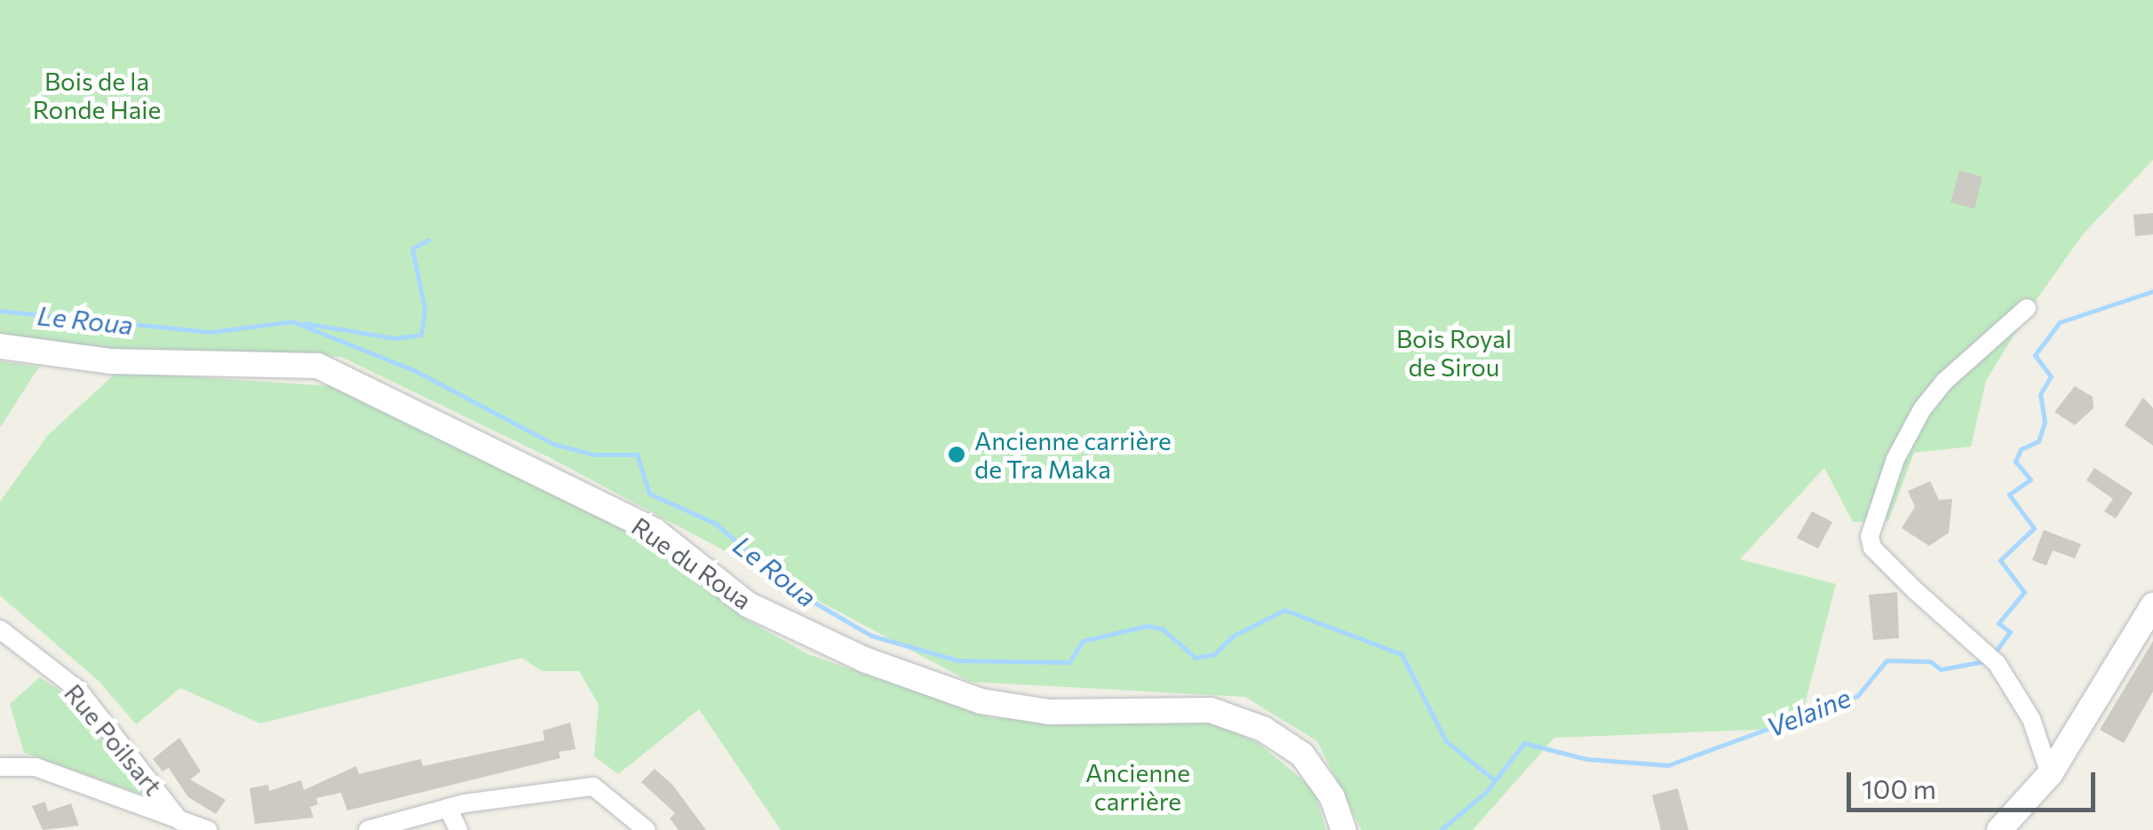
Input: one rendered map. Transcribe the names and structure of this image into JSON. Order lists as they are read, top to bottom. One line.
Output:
{"streets":{"street":["Rue du Roua","Rue Poilsart"]},"water":["Le Roua","Velaine"],"parks":["Bois de la Ronde Haie","Bois Royal de Sirou","Ancienne carrière"],"places":["Ancienne carrière de Tra Maka"],"scale_bar":"100 m"}
